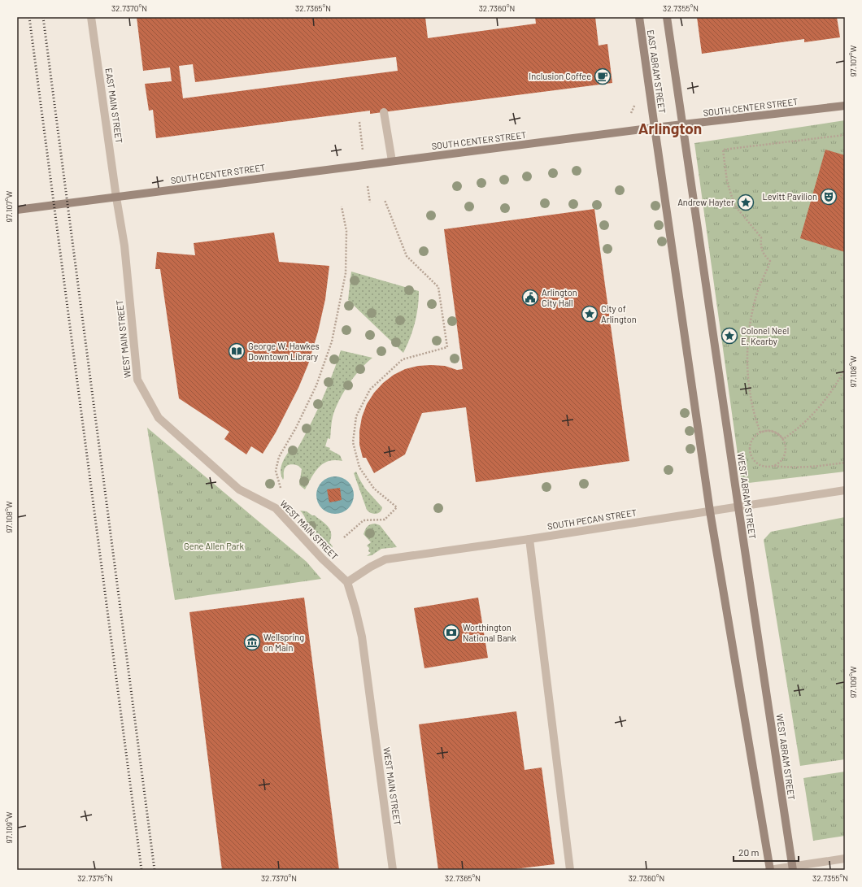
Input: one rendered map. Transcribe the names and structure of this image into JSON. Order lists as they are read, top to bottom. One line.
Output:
{"streets":{"main road":["EAST ABRAM STREET","SOUTH CENTER STREET","WEST ABRAM STREET"],"street":["EAST MAIN STREET","WEST MAIN STREET","SOUTH PECAN STREET"]},"crossings":[["EAST ABRAM STREET","SOUTH CENTER STREET"],["EAST ABRAM STREET","WEST ABRAM STREET"],["EAST MAIN STREET","SOUTH CENTER STREET"],["EAST MAIN STREET","WEST MAIN STREET"],["SOUTH CENTER STREET","WEST MAIN STREET"],["SOUTH CENTER STREET","WEST ABRAM STREET"],["WEST MAIN STREET","SOUTH PECAN STREET"],["WEST ABRAM STREET","SOUTH PECAN STREET"]],"districts":["Arlington"],"parks":["Gene Allen Park"],"places":{"cafe":["Inclusion Coffee"],"theatre":["Levitt Pavilion"],"place":["Andrew Hayter","City of Arlington","Colonel Neel E. Kearby"],"public building":["Arlington City Hall"],"library":["George W. Hawkes Downtown Library"],"bank":["Worthington National Bank"],"museum":["Wellspring on Main"]},"scale_bar":"20 m","coordinates":["32.7370°N","32.7365°N","32.7360°N","32.7355°N","97.107°W","97.108°W","97.109°W","32.7375°N"]}
